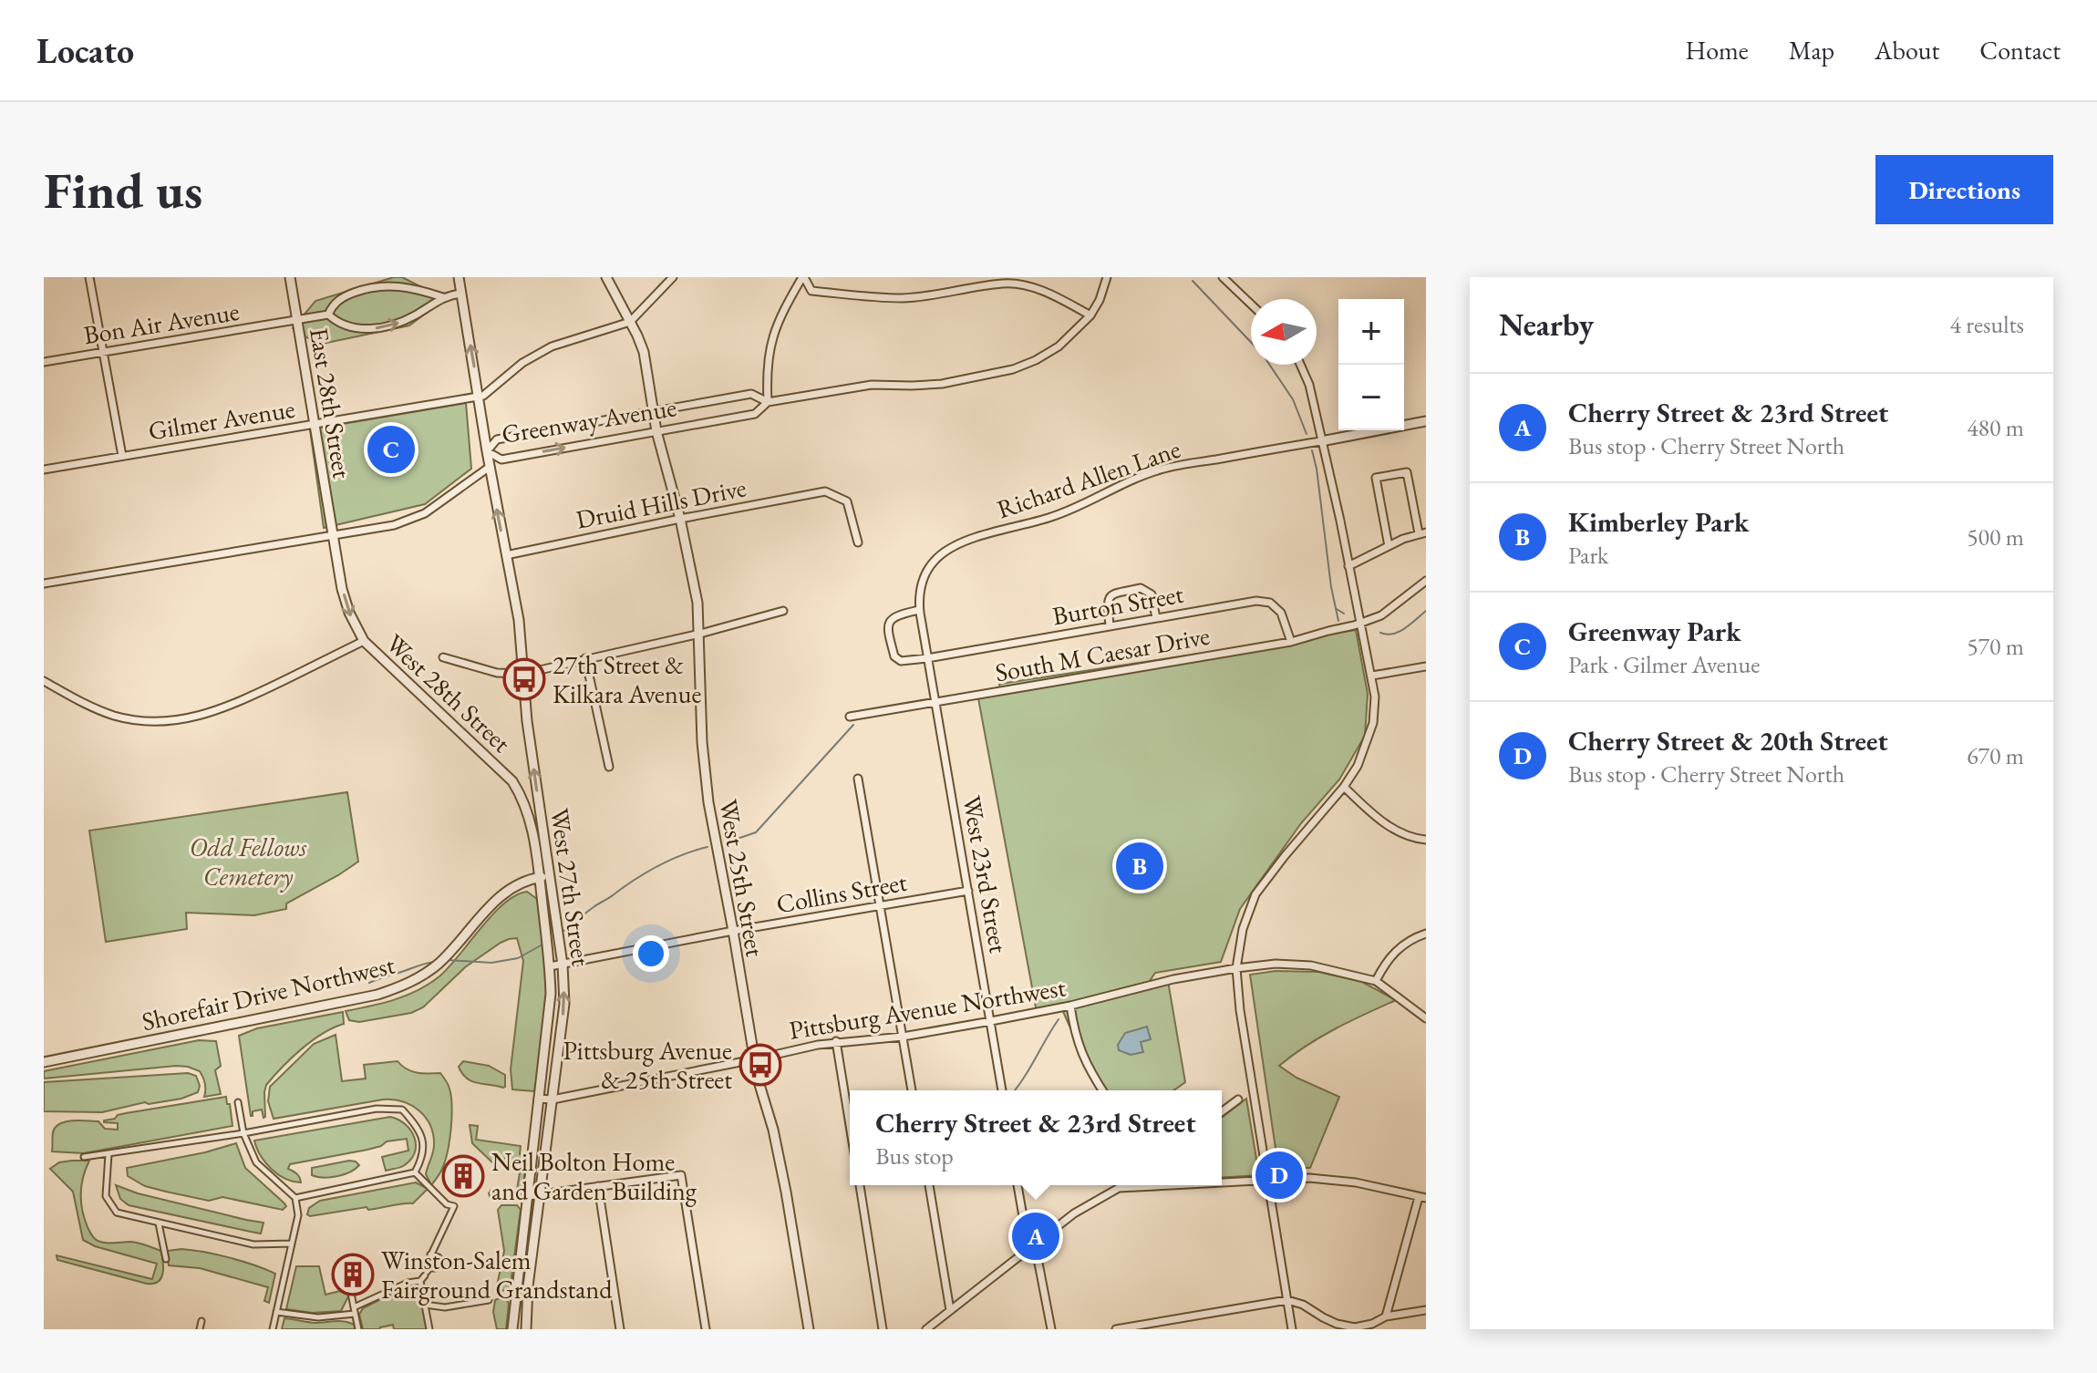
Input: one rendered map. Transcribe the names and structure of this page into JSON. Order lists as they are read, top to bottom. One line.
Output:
{"streets":{"street":["Bon Air Avenue","East 28th Street","Gilmer Avenue","Greenway Avenue","Richard Allen Lane","Druid Hills Drive","Burton Street","South M Caesar Drive","West 28th Street","West 23rd Street","West 25th Street","West 27th Street","Collins Street","Shorefair Drive Northwest","Pittsburg Avenue Northwest"]},"crossings":[["Bon Air Avenue","East 28th Street"],["Bon Air Avenue","West 27th Street"],["East 28th Street","Gilmer Avenue"],["East 28th Street","Greenway Avenue"],["East 28th Street","West 28th Street"],["Gilmer Avenue","West 25th Street"],["Gilmer Avenue","West 27th Street"],["Greenway Avenue","West 28th Street"],["Greenway Avenue","West 25th Street"],["Greenway Avenue","West 27th Street"],["Richard Allen Lane","Burton Street"],["Richard Allen Lane","South M Caesar Drive"],["Richard Allen Lane","West 23rd Street"],["Druid Hills Drive","West 25th Street"],["Druid Hills Drive","West 27th Street"],["Burton Street","South M Caesar Drive"],["South M Caesar Drive","West 23rd Street"],["West 28th Street","West 27th Street"],["West 28th Street","Shorefair Drive Northwest"],["West 23rd Street","Collins Street"],["West 23rd Street","Pittsburg Avenue Northwest"],["West 25th Street","Collins Street"],["West 25th Street","Pittsburg Avenue Northwest"],["West 27th Street","Collins Street"],["West 27th Street","Shorefair Drive Northwest"],["West 27th Street","Pittsburg Avenue Northwest"]],"parks":["Odd Fellows Cemetery"],"places":{"bus stop":["27th Street & Kilkara Avenue","Pittsburg Avenue & 25th Street"],"building":["Neil Bolton Home and Garden Building","Winston-Salem Fairground Grandstand"]},"north":"left","page":{"header":"Locato","nav":["Home","Map","About","Contact"],"buttons":"Directions","title":"Find us","heading":["Nearby","4 results"],"map_buttons":["+","−"],"list":[{"mark":"A","name":"Cherry Street & 23rd Street","note":"Bus stop · Cherry Street North","value":"480 m"},{"mark":"B","name":"Kimberley Park","note":"Park","value":"500 m"},{"mark":"C","name":"Greenway Park","note":"Park · Gilmer Avenue","value":"570 m"},{"mark":"D","name":"Cherry Street & 20th Street","note":"Bus stop · Cherry Street North","value":"670 m"}],"pins":["C","B","D","A"],"popup":["Cherry Street & 23rd Street","Bus stop"]}}
